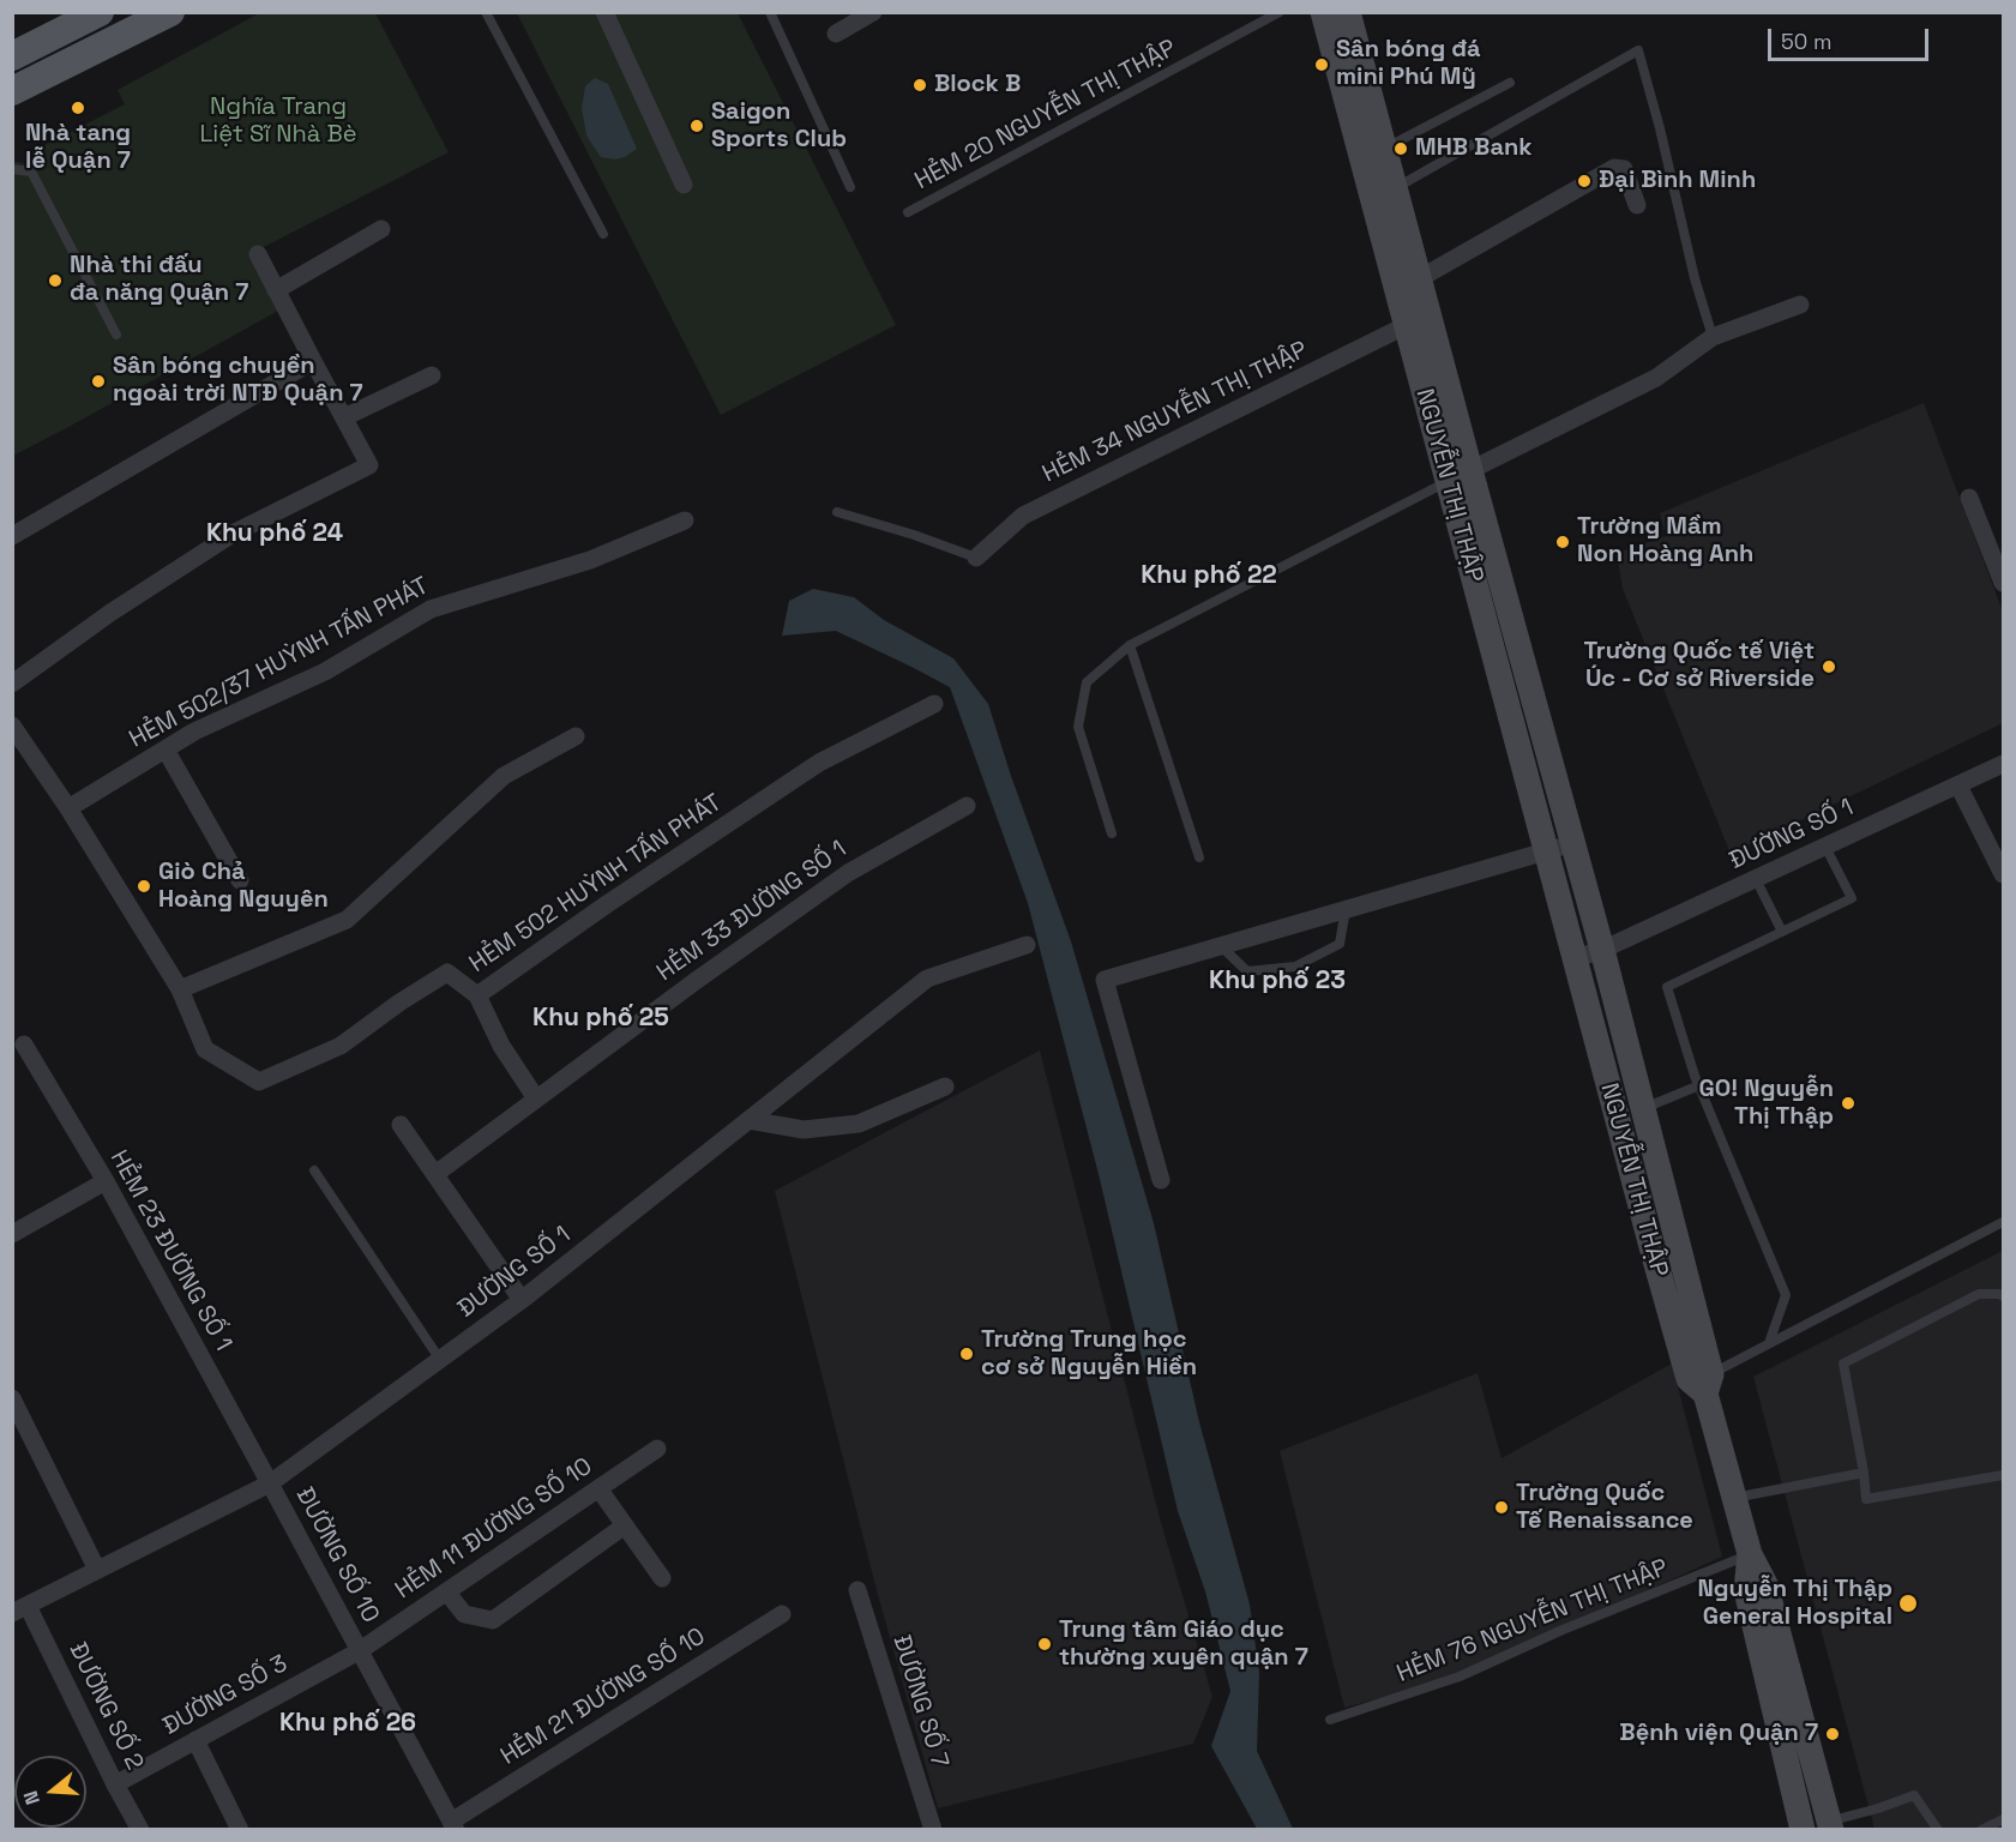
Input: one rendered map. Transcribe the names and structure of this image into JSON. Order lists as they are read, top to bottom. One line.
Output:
{"streets":{"main road":["NGUYỄN THỊ THẬP"],"street":["HẺM 34 NGUYỄN THỊ THẬP","HẺM 502/37 HUỲNH TẤN PHÁT","ĐƯỜNG SỐ 1","HẺM 502 HUỲNH TẤN PHÁT","HẺM 33 ĐƯỜNG SỐ 1","HẺM 23 ĐƯỜNG SỐ 1","HẺM 11 ĐƯỜNG SỐ 10","ĐƯỜNG SỐ 10","ĐƯỜNG SỐ 3","HẺM 21 ĐƯỜNG SỐ 10","ĐƯỜNG SỐ 7","ĐƯỜNG SỐ 2"],"lane":["HẺM 20 NGUYỄN THỊ THẬP","HẺM 76 NGUYỄN THỊ THẬP"]},"crossings":[["HẺM 34 NGUYỄN THỊ THẬP","NGUYỄN THỊ THẬP"],["NGUYỄN THỊ THẬP","ĐƯỜNG SỐ 1"],["NGUYỄN THỊ THẬP","HẺM 76 NGUYỄN THỊ THẬP"],["HẺM 502/37 HUỲNH TẤN PHÁT","HẺM 502 HUỲNH TẤN PHÁT"],["ĐƯỜNG SỐ 1","HẺM 23 ĐƯỜNG SỐ 1"],["ĐƯỜNG SỐ 1","ĐƯỜNG SỐ 10"],["ĐƯỜNG SỐ 1","ĐƯỜNG SỐ 2"],["HẺM 23 ĐƯỜNG SỐ 1","ĐƯỜNG SỐ 10"],["HẺM 11 ĐƯỜNG SỐ 10","ĐƯỜNG SỐ 10"],["HẺM 11 ĐƯỜNG SỐ 10","ĐƯỜNG SỐ 3"],["ĐƯỜNG SỐ 10","ĐƯỜNG SỐ 3"],["ĐƯỜNG SỐ 10","HẺM 21 ĐƯỜNG SỐ 10"],["ĐƯỜNG SỐ 3","ĐƯỜNG SỐ 2"]],"districts":["Khu phố 24","Khu phố 22","Khu phố 23","Khu phố 25","Khu phố 26"],"parks":["Nghĩa Trang Liệt Sĩ Nhà Bè"],"places":["Sân bóng đá mini Phú Mỹ","Block B","Nhà tang lễ Quận 7","Saigon Sports Club","MHB Bank","Đại Bình Minh","Nhà thi đấu đa năng Quận 7","Sân bóng chuyền ngoài trời NTĐ Quận 7","Trường Mầm Non Hoàng Anh","Trường Quốc tế Việt Úc - Cơ sở Riverside","Giò Chả Hoàng Nguyên","GO! Nguyễn Thị Thập","Trường Trung học cơ sở Nguyễn Hiền","Trường Quốc Tế Renaissance","Nguyễn Thị Thập General Hospital","Trung tâm Giáo dục thường xuyên quận 7","Bệnh viện Quận 7"],"scale_bar":"50 m","north":"left"}
